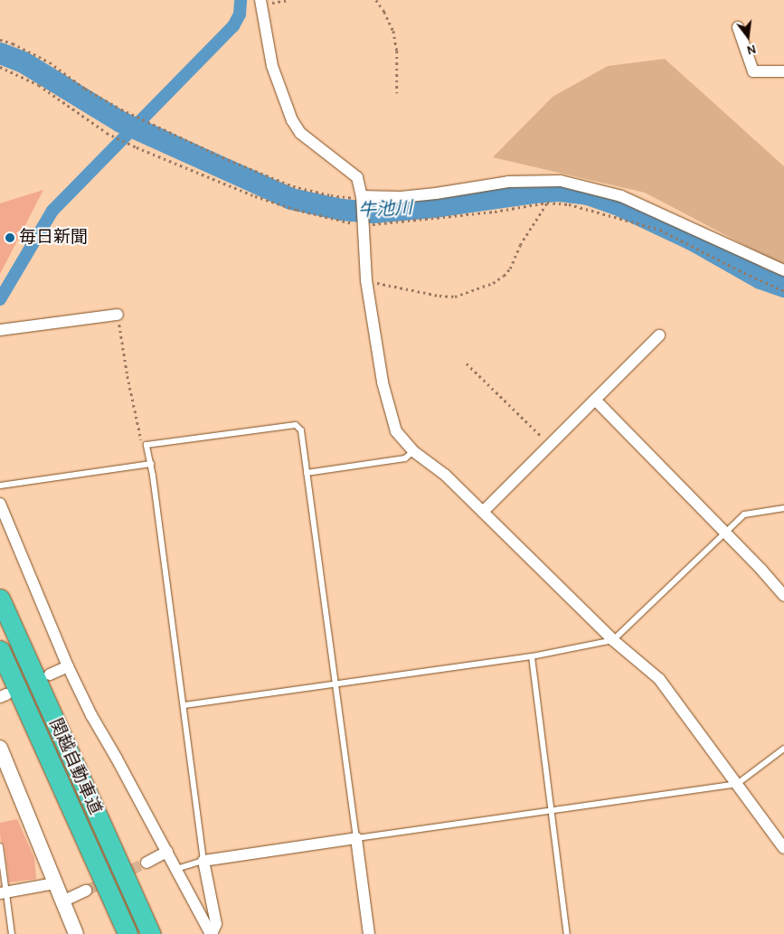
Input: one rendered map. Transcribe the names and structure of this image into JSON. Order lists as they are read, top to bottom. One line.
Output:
{"streets":{"highway":["関越自動車道"]},"water":["牛池川"],"places":["毎日新聞"],"north":"bottom"}
